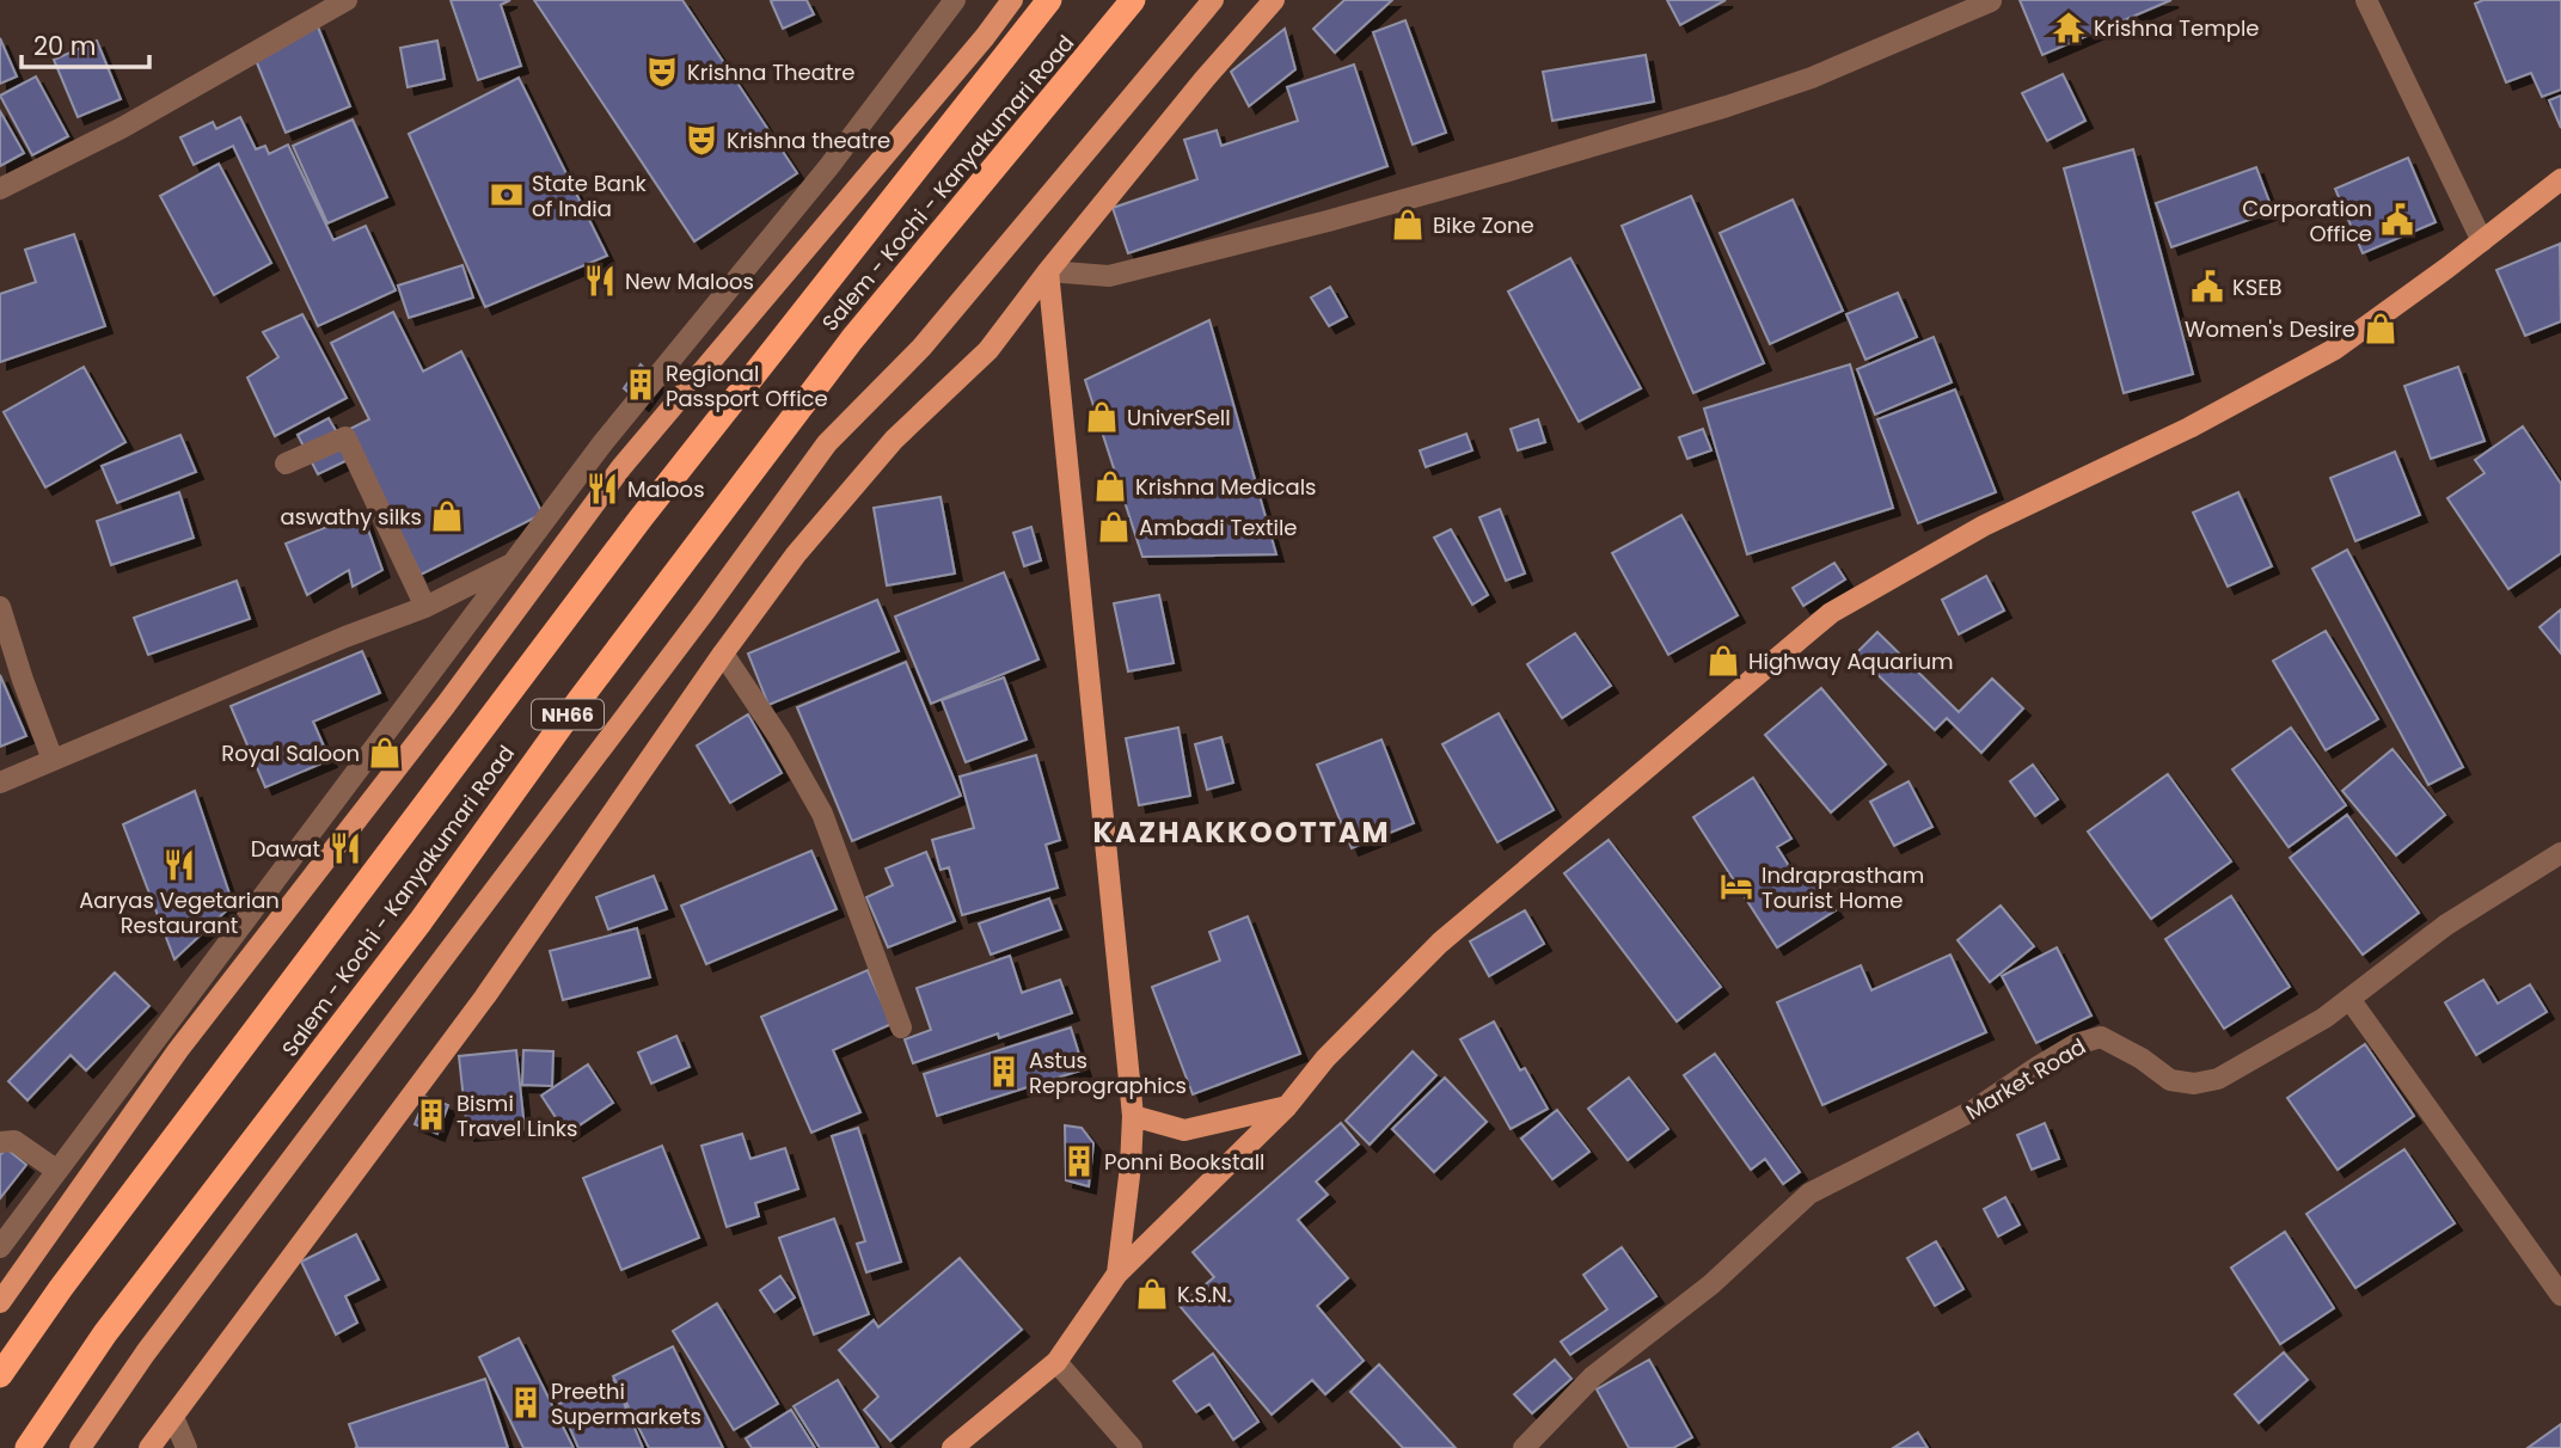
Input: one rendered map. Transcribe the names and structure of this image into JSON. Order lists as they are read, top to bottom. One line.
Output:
{"streets":{"highway":["Salem - Kochi - Kanyakumari Road","NH66"],"street":["Market Road"]},"districts":["KAZHAKKOOTTAM"],"places":{"temple":["Krishna Temple"],"theatre":["Krishna Theatre","Krishna theatre"],"bank":["State Bank of India"],"public building":["Corporation Office","KSEB"],"shop":["Bike Zone","Women's Desire","UniverSell","Krishna Medicals","aswathy silks","Ambadi Textile","Highway Aquarium","Royal Saloon","K.S.N."],"restaurant":["New Maloos","Maloos","Dawat","Aaryas Vegetarian Restaurant"],"building":["Regional Passport Office","Astus Reprographics","Bismi Travel Links","Ponni Bookstall","Preethi Supermarkets"],"hotel":["Indraprastham Tourist Home"]},"scale_bar":"20 m"}
